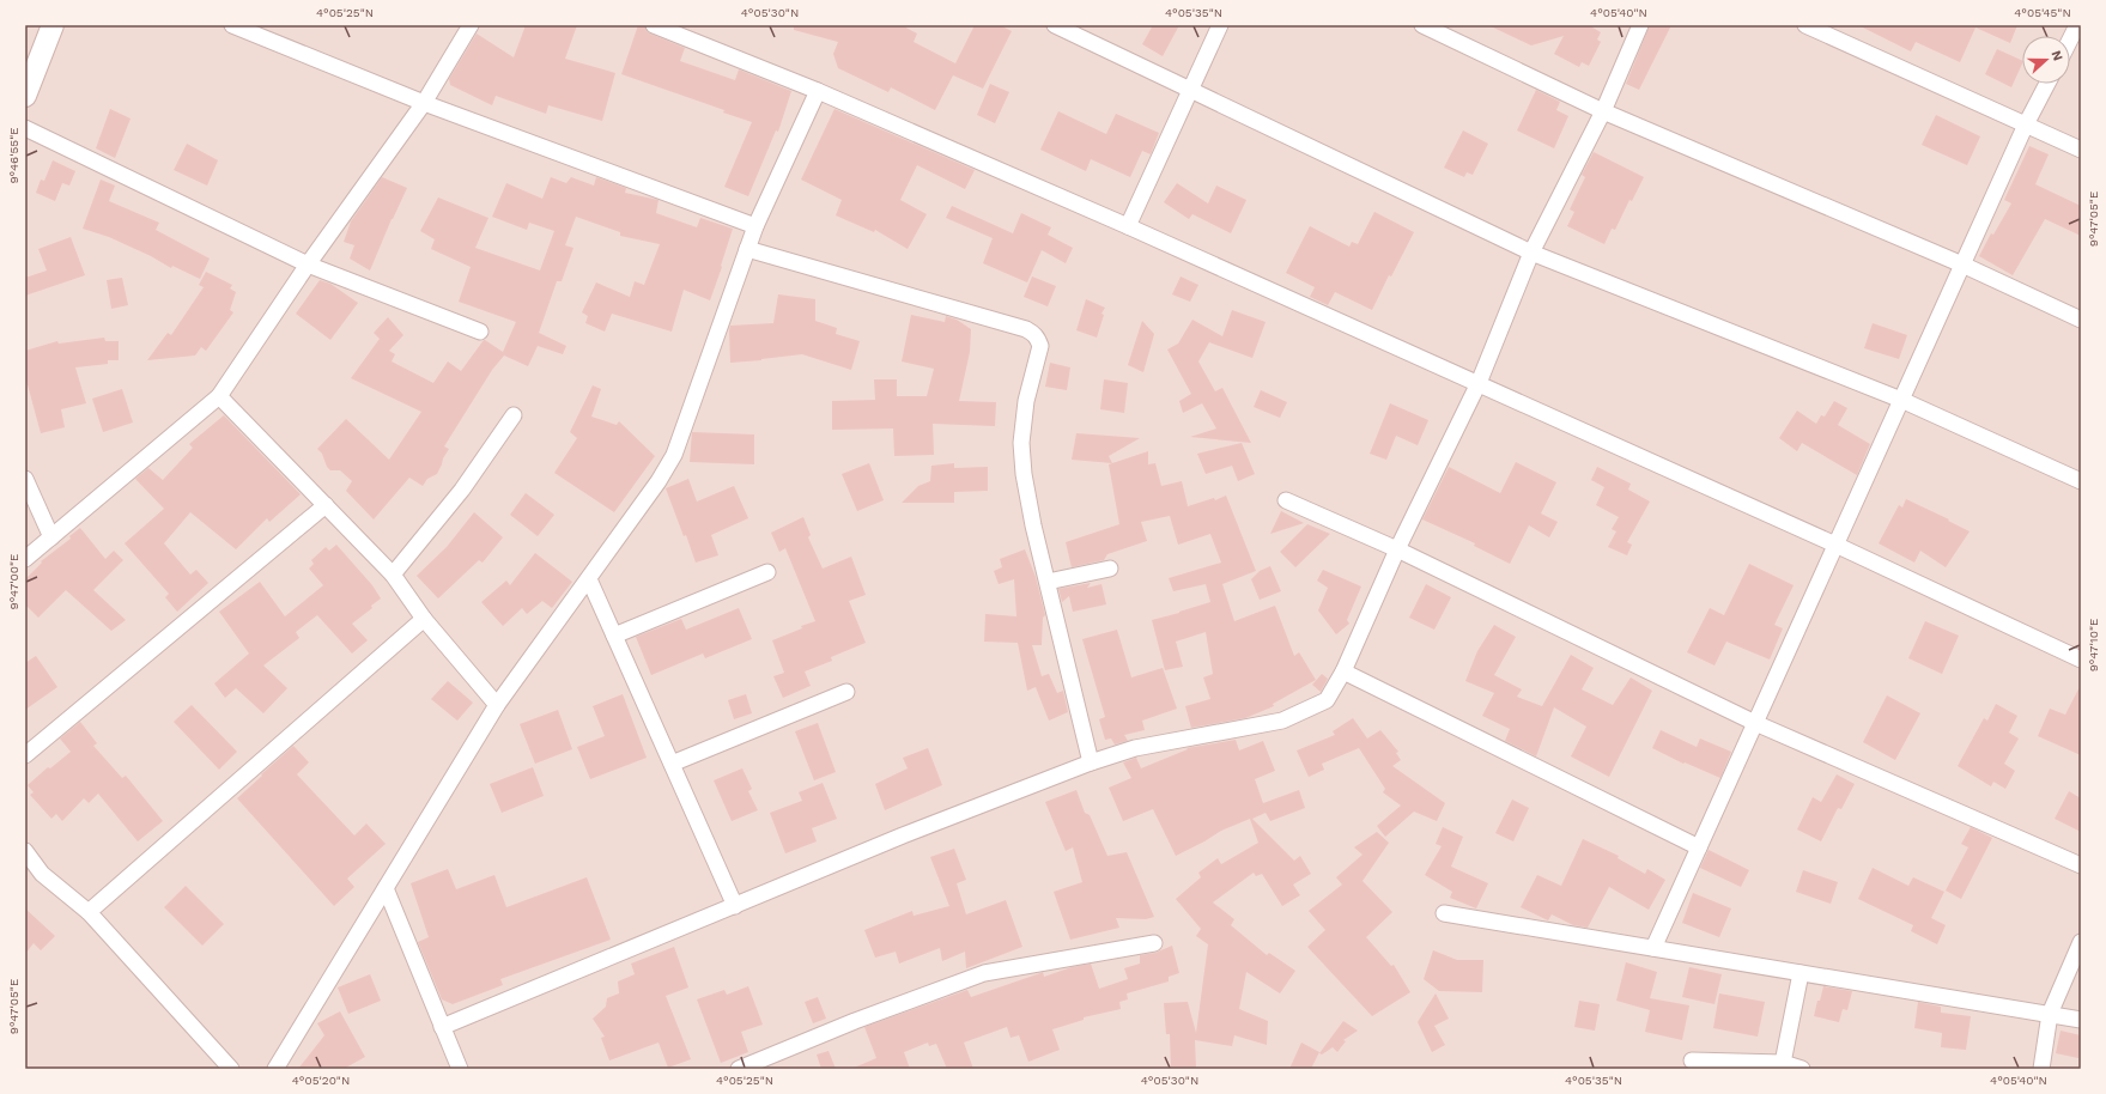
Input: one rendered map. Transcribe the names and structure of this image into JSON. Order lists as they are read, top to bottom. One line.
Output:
{"north":"right","coordinates":["4°05'25\"N","4°05'30\"N","4°05'35\"N","4°05'40\"N","4°05'45\"N","9°46'55\"E","9°47'05\"E","9°47'00\"E","9°47'10\"E","4°05'20\"N"]}
